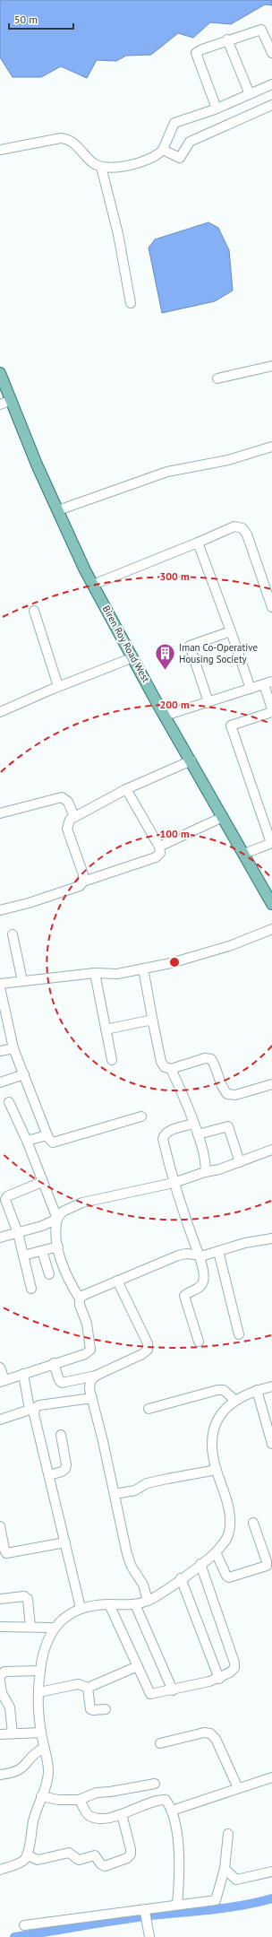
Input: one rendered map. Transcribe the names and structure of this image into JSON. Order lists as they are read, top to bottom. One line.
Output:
{"streets":{"main road":["Biren Roy Road West"]},"places":{"building":["Iman Co-Operative Housing Society"]},"scale_bar":"50 m","rings":["300 m","200 m","100 m"]}
